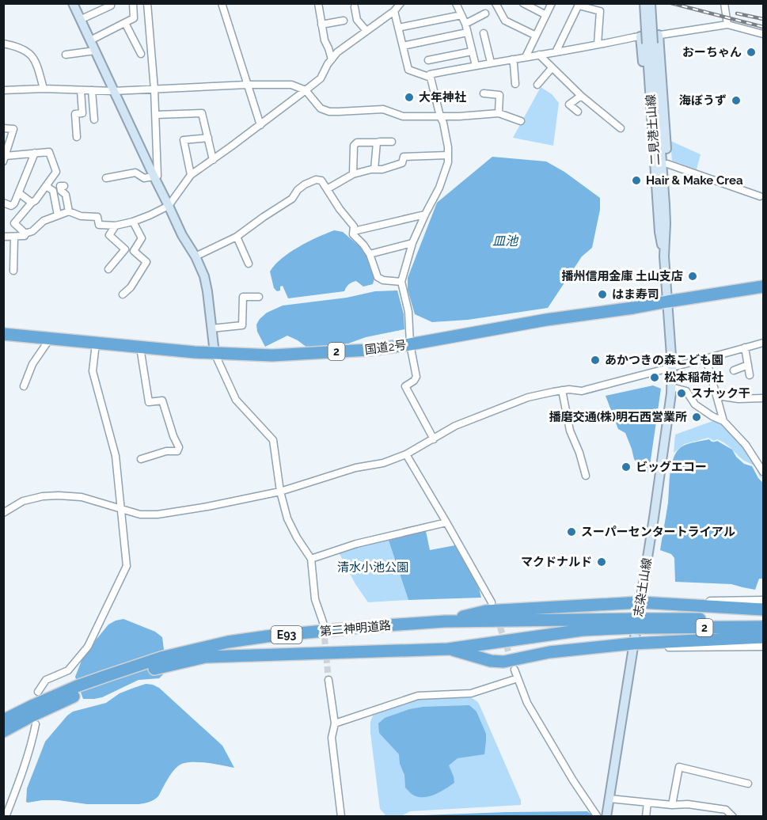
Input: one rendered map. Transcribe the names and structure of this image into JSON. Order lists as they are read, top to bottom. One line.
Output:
{"streets":{"highway":["国道2号","2","第二神明道路","E93"],"main road":["二見港土山線","志染土山線"]},"crossings":[["二見港土山線","国道2号"],["二見港土山線","志染土山線"],["国道2号","志染土山線"],["2","第二神明道路"]],"water":["皿池"],"parks":["清水小池公園"],"places":["おーちゃん","大年神社","海ぼうず","Hair & Make Crea","播州信用金庫 土山支店","はま寿司","あかつきの森こども園","松本稲荷社","スナック干","播磨交通(株)明石西営業所","ビッグエコー","スーパーセンタートライアル","マクドナルド"]}
